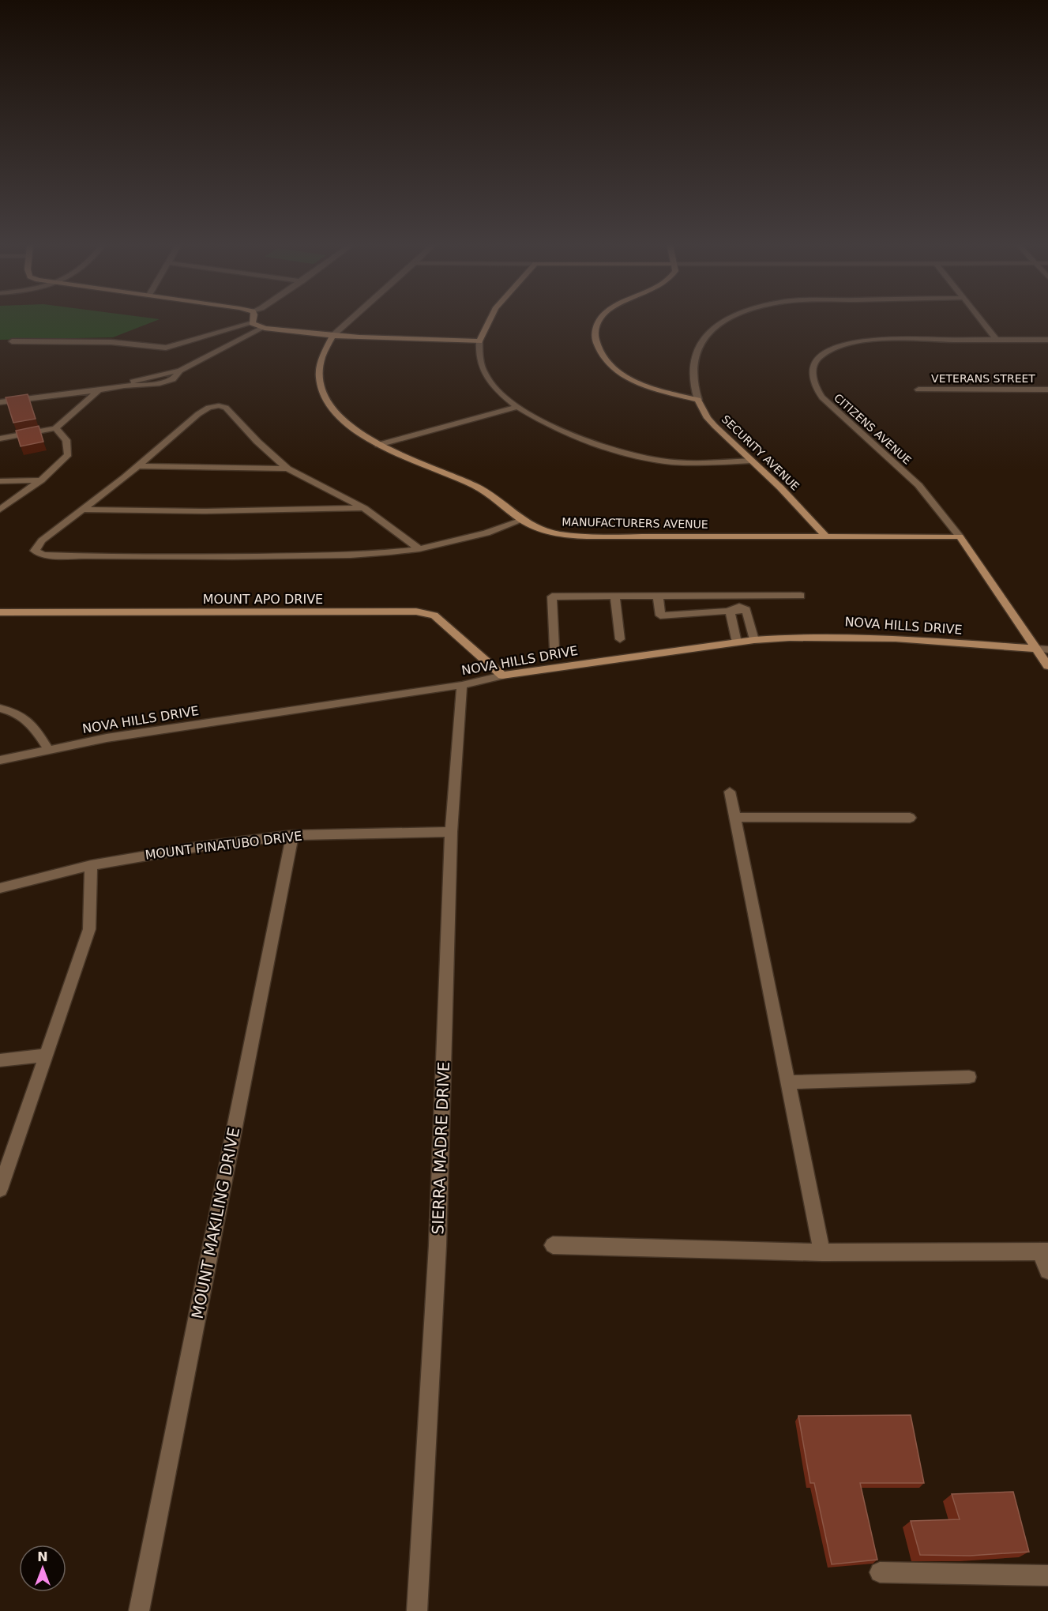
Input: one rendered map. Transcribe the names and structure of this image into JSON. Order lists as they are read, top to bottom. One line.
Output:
{"streets":{"street":["VETERANS STREET","CITIZENS AVENUE","SECURITY AVENUE","MANUFACTURERS AVENUE","MOUNT APO DRIVE","NOVA HILLS DRIVE","MOUNT PINATUBO DRIVE","SIERRA MADRE DRIVE","MOUNT MAKILING DRIVE"]},"crossings":[["CITIZENS AVENUE","MANUFACTURERS AVENUE"],["SECURITY AVENUE","MANUFACTURERS AVENUE"],["MOUNT APO DRIVE","NOVA HILLS DRIVE"],["NOVA HILLS DRIVE","SIERRA MADRE DRIVE"],["MOUNT PINATUBO DRIVE","SIERRA MADRE DRIVE"],["MOUNT PINATUBO DRIVE","MOUNT MAKILING DRIVE"]],"north":"top"}
